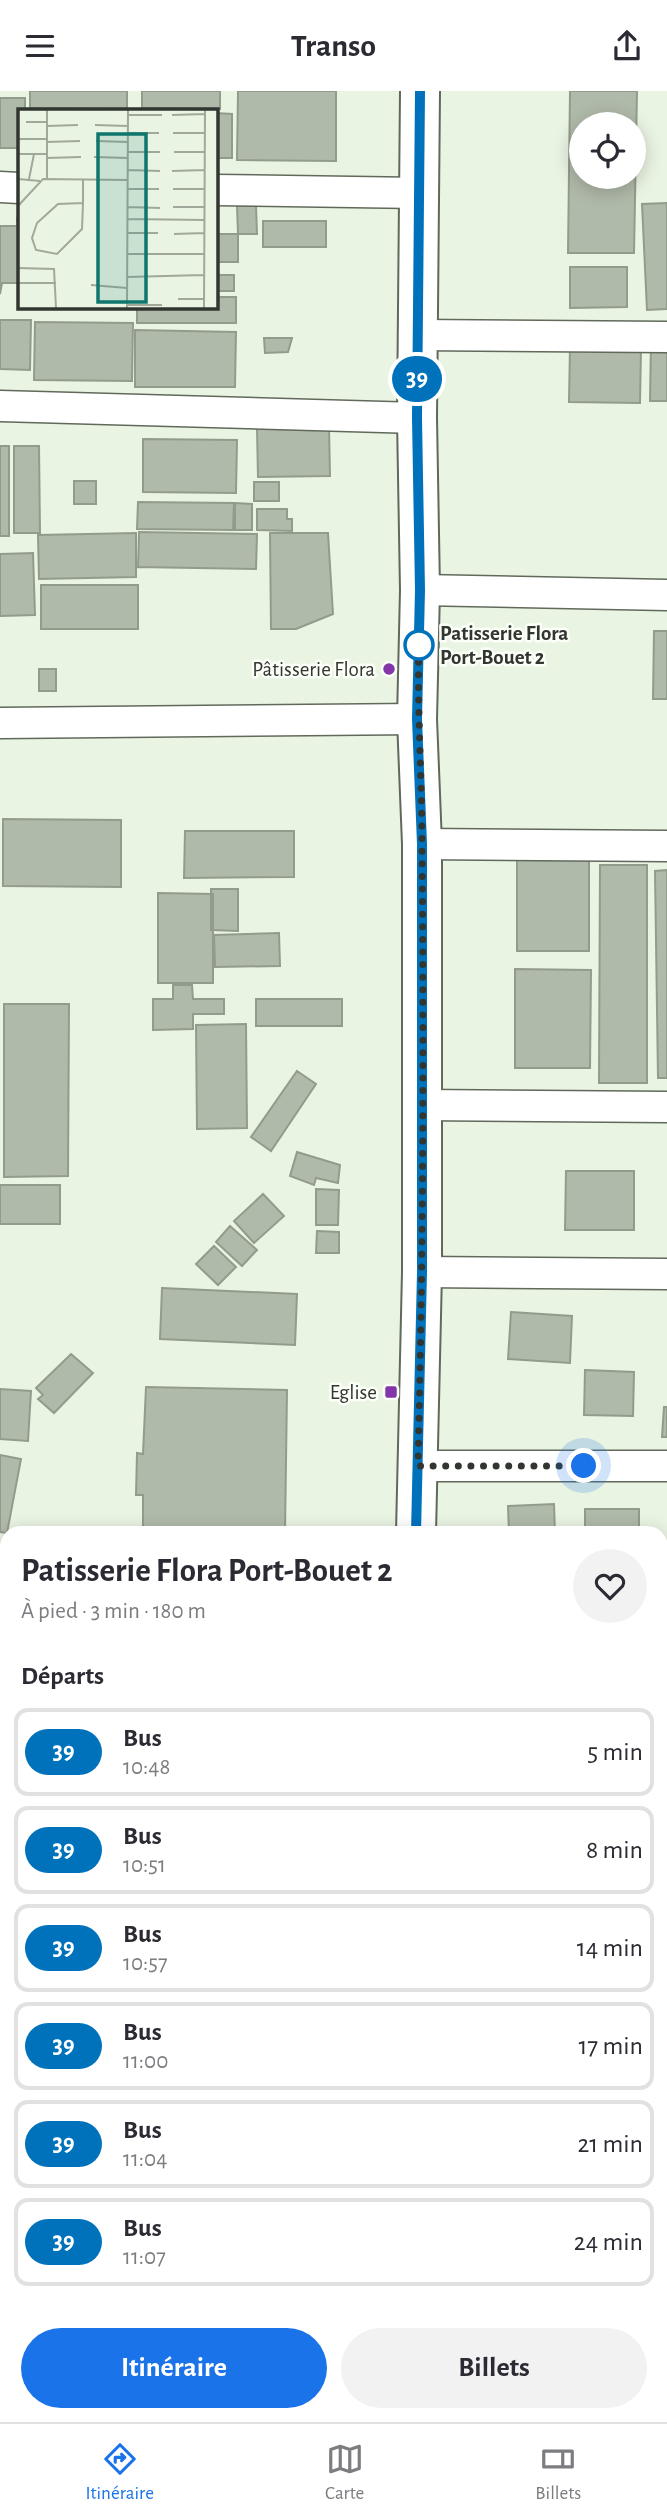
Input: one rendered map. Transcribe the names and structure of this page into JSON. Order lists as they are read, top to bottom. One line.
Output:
{"places":{"other":["Patisserie Flora Port-Bouet 2","Pâtisserie Flora"],"transit":["Eglise"]},"lines":["bus line 39"],"page":{"header":"Transo","on_map":"39","heading":[["Patisserie Flora Port-Bouet 2","À pied · 3 min · 180 m"],"Départs"],"list":[{"mark":"39","name":"Bus","note":"10:48","value":"5 min"},{"mark":"39","name":"Bus","note":"10:51","value":"8 min"},{"mark":"39","name":"Bus","note":"10:57","value":"14 min"},{"mark":"39","name":"Bus","note":"11:00","value":"17 min"},{"mark":"39","name":"Bus","note":"11:04","value":"21 min"},{"mark":"39","name":"Bus","note":"11:07","value":"24 min"}],"buttons":["Itinéraire","Billets"],"tabs":["Itinéraire","Carte","Billets"]}}
